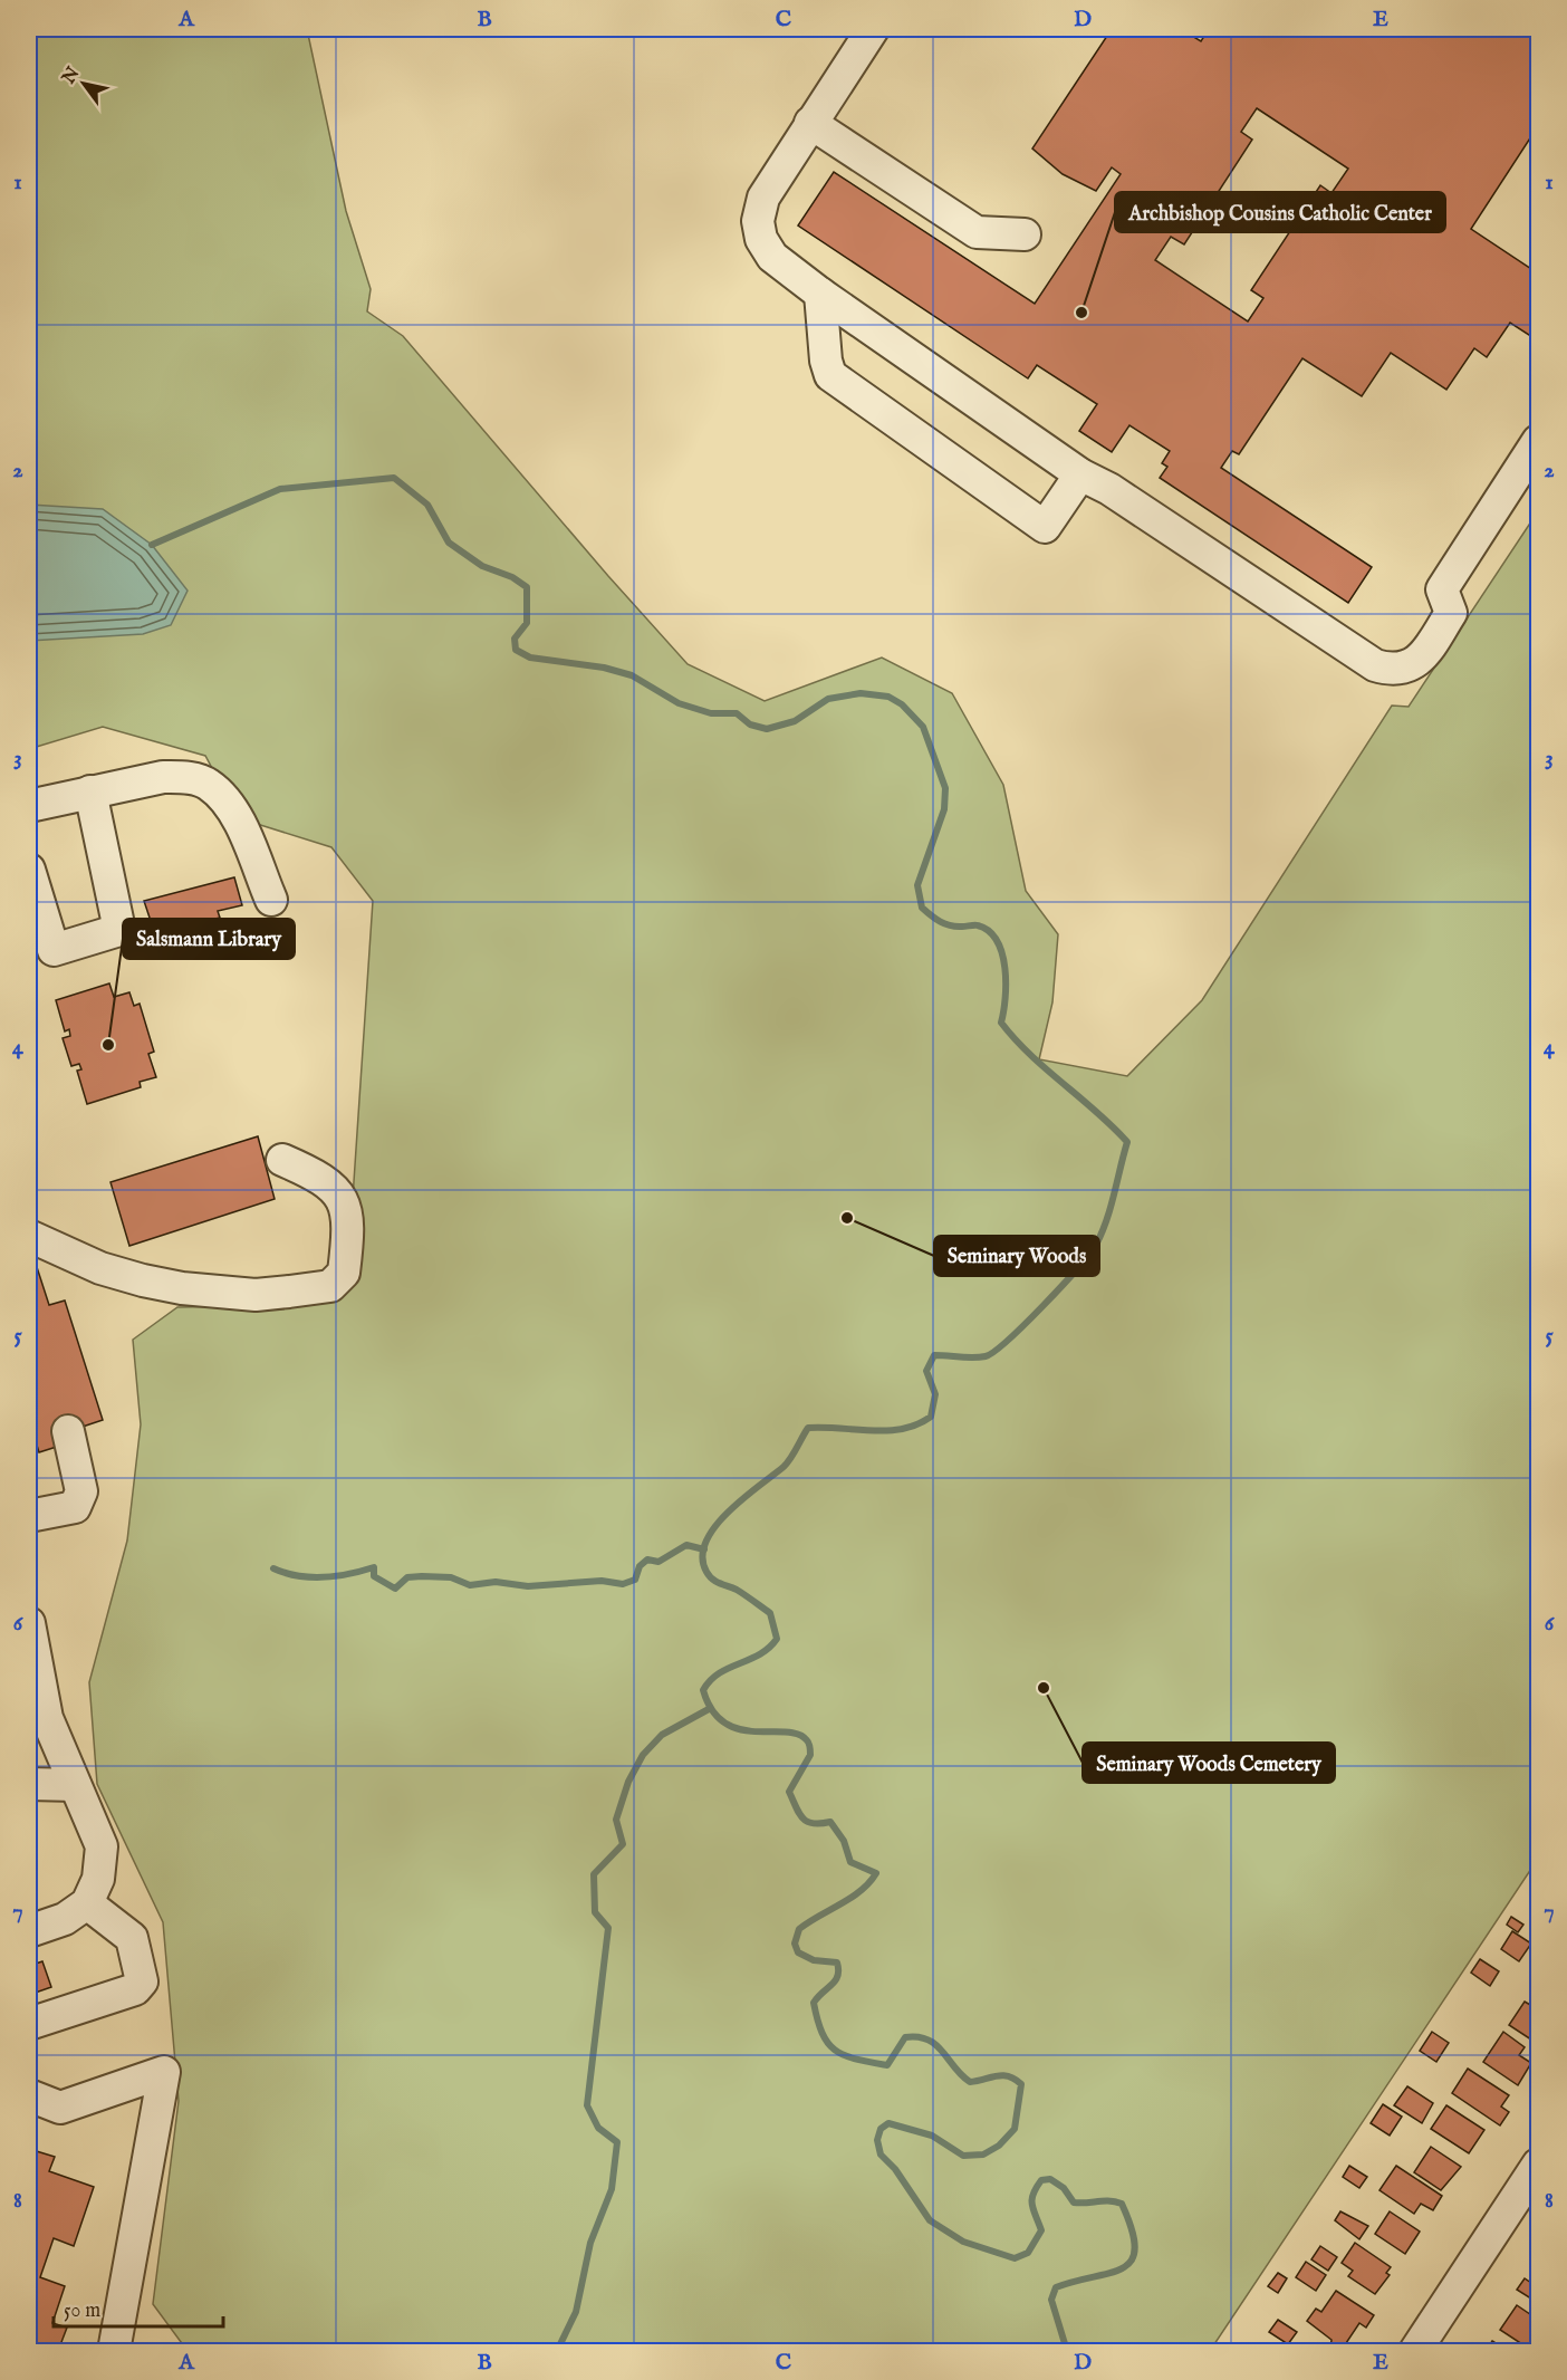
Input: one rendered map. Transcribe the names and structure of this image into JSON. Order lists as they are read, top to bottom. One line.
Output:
{"places":["Archbishop Cousins Catholic Center","Salsmann Library","Seminary Woods","Seminary Woods Cemetery"],"scale_bar":"50 m","north":"top left","grid":{"columns":["A","B","C","D","E"],"rows":["1","2","3","4","5","6","7","8"]}}
